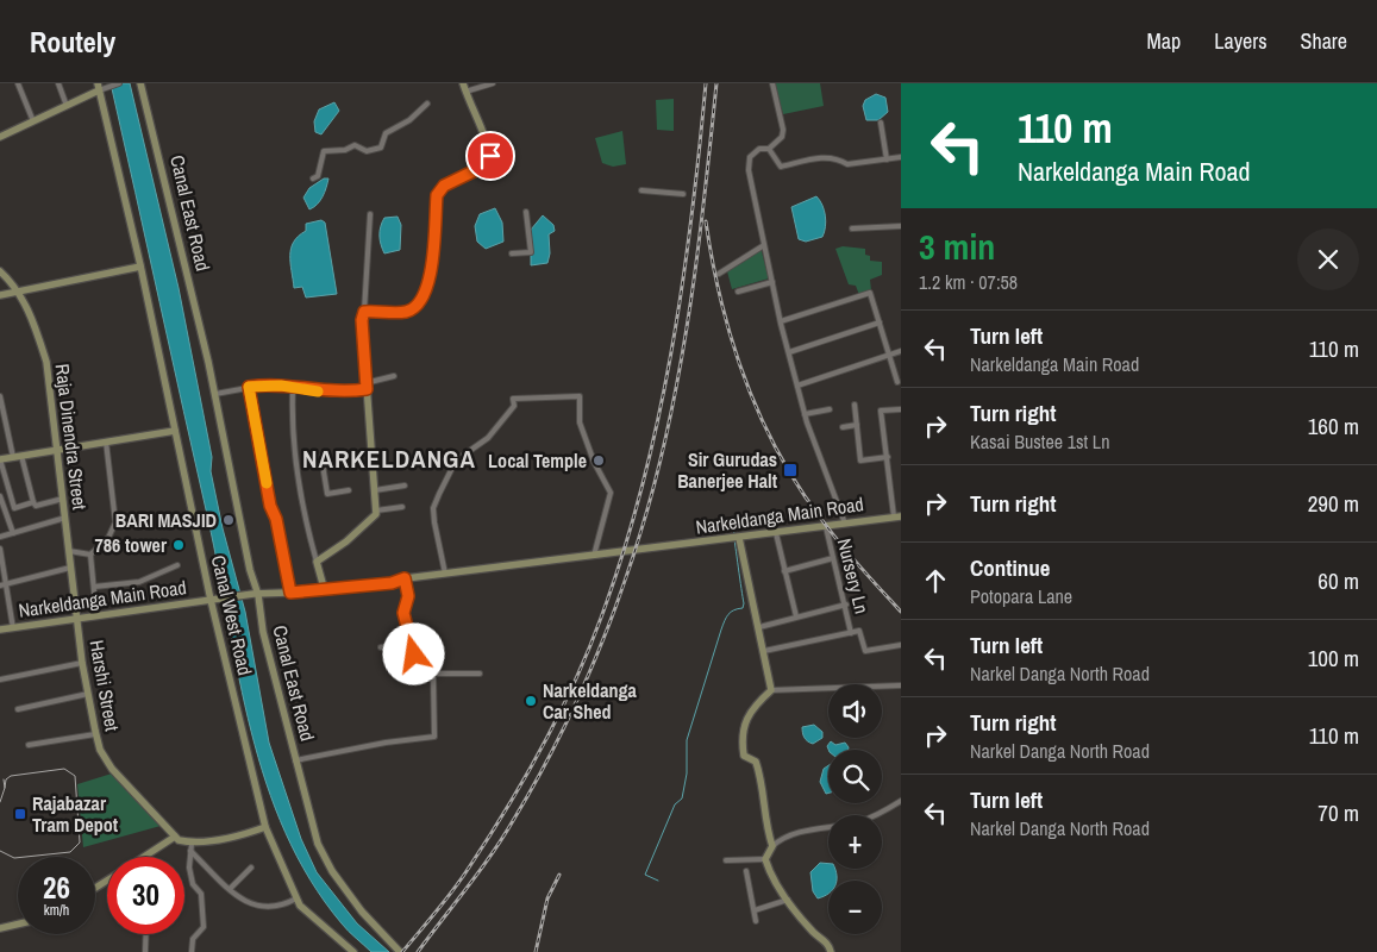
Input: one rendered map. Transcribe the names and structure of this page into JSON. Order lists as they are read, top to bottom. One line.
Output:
{"streets":{"main road":["Canal East Road","Raja Dinendra Street","Narkeldanga Main Road","Canal West Road","Harshi Street"],"street":["Nursery Ln"]},"crossings":[["Canal East Road","Narkeldanga Main Road"],["Raja Dinendra Street","Narkeldanga Main Road"],["Raja Dinendra Street","Harshi Street"],["Narkeldanga Main Road","Nursery Ln"],["Narkeldanga Main Road","Canal West Road"],["Narkeldanga Main Road","Harshi Street"]],"districts":["NARKELDANGA"],"places":{"other":["Local Temple","BARI MASJID","786 tower","Narkeldanga Car Shed"],"transit":["Sir Gurudas Banerjee Halt","Rajabazar Tram Depot"]},"page":{"header":"Routely","nav":["Map","Layers","Share"],"turn":["110 m","Narkeldanga Main Road"],"heading":["3 min","1.2 km · 07:58"],"list":[{"name":"Turn left","note":"Narkeldanga Main Road","value":"110 m"},{"name":"Turn right","note":"Kasai Bustee 1st Ln","value":"160 m"},{"name":"Turn right","value":"290 m"},{"name":"Continue","note":"Potopara Lane","value":"60 m"},{"name":"Turn left","note":"Narkel Danga North Road","value":"100 m"},{"name":"Turn right","note":"Narkel Danga North Road","value":"110 m"},{"name":"Turn left","note":"Narkel Danga North Road","value":"70 m"}],"map_buttons":["+","−"],"speed":"26 km/h","limit":"30"}}
